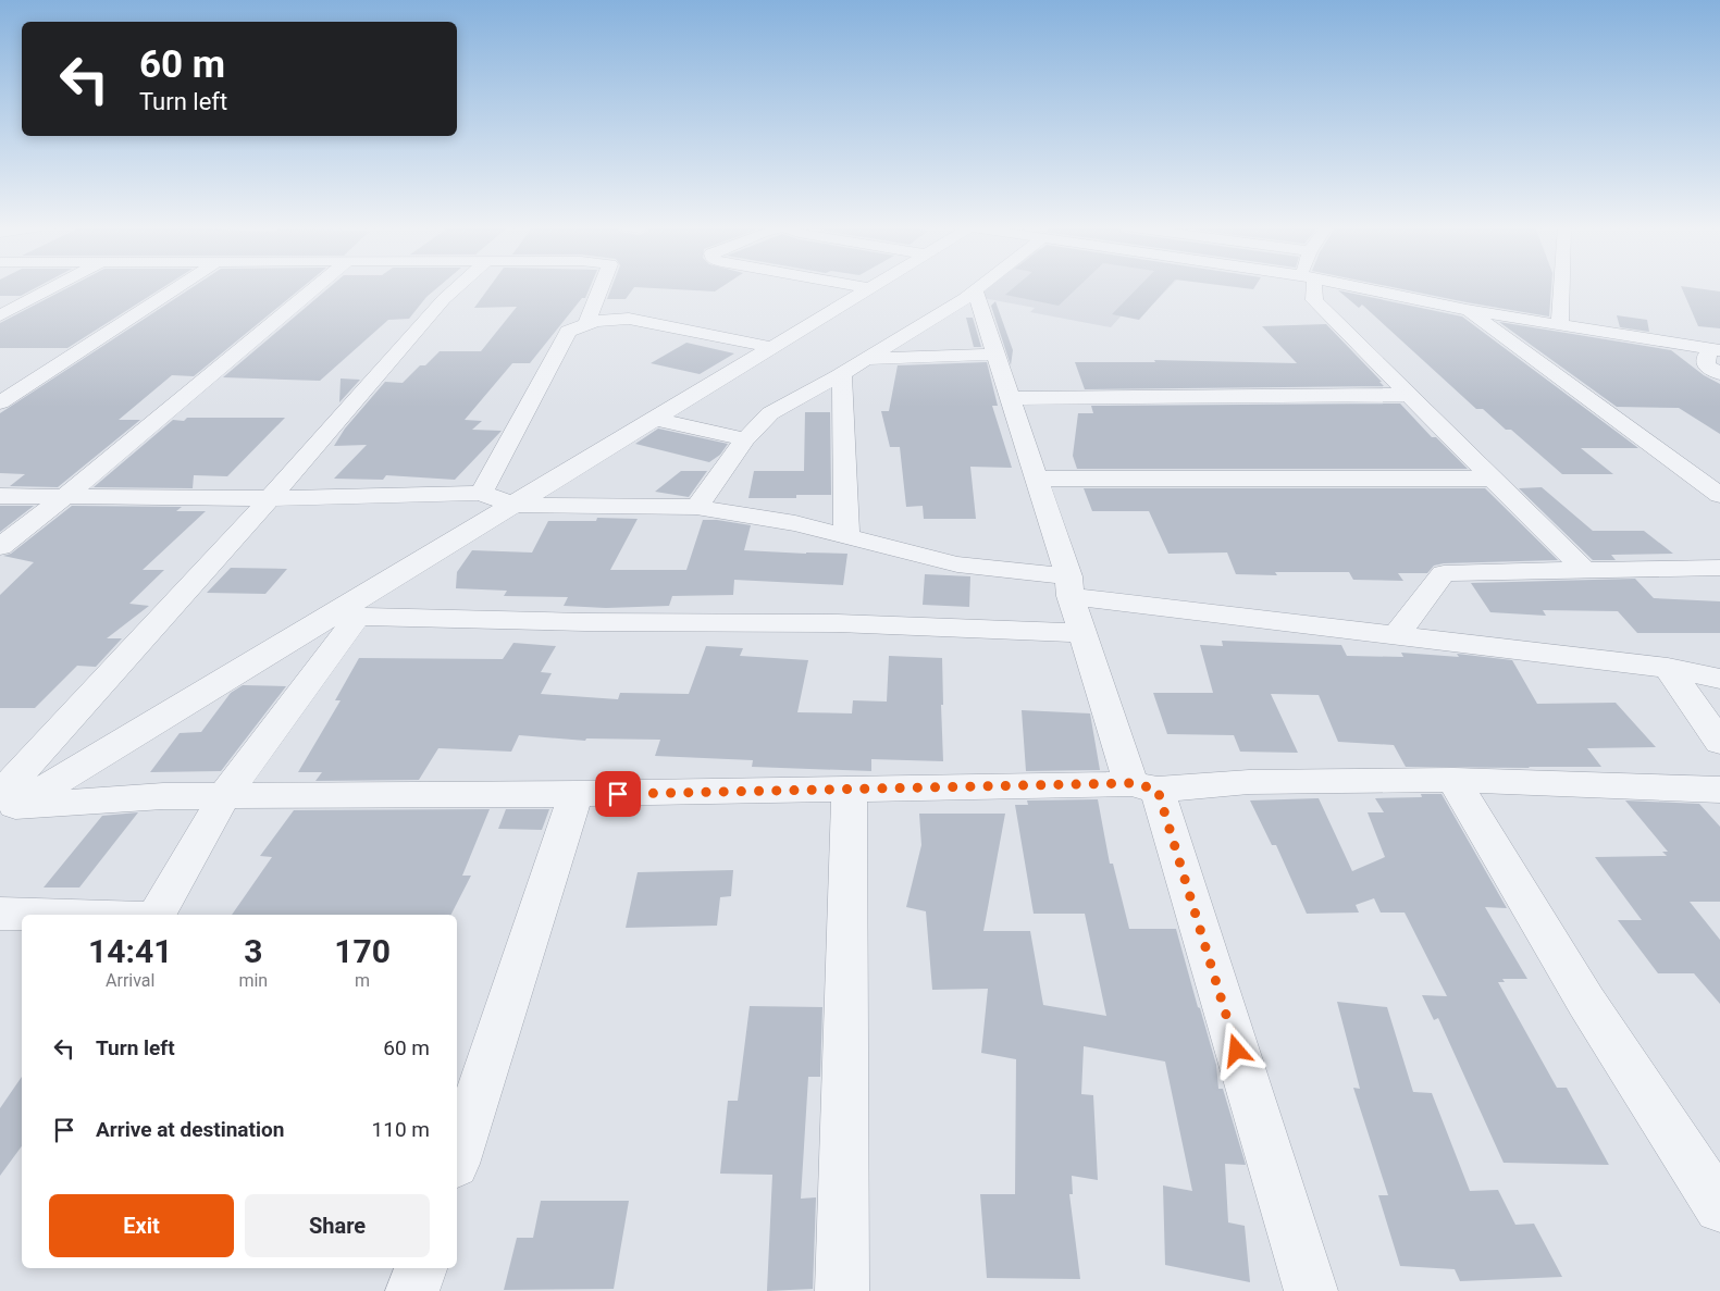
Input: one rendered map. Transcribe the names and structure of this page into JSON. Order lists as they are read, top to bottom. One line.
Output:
{"page":{"turn":["60 m","Turn left"],"eta":["14:41","Arrival","3","min","170","m"],"list":[{"name":"Turn left","value":"60 m"},{"name":"Arrive at destination","value":"110 m"}],"buttons":["Exit","Share"]}}
